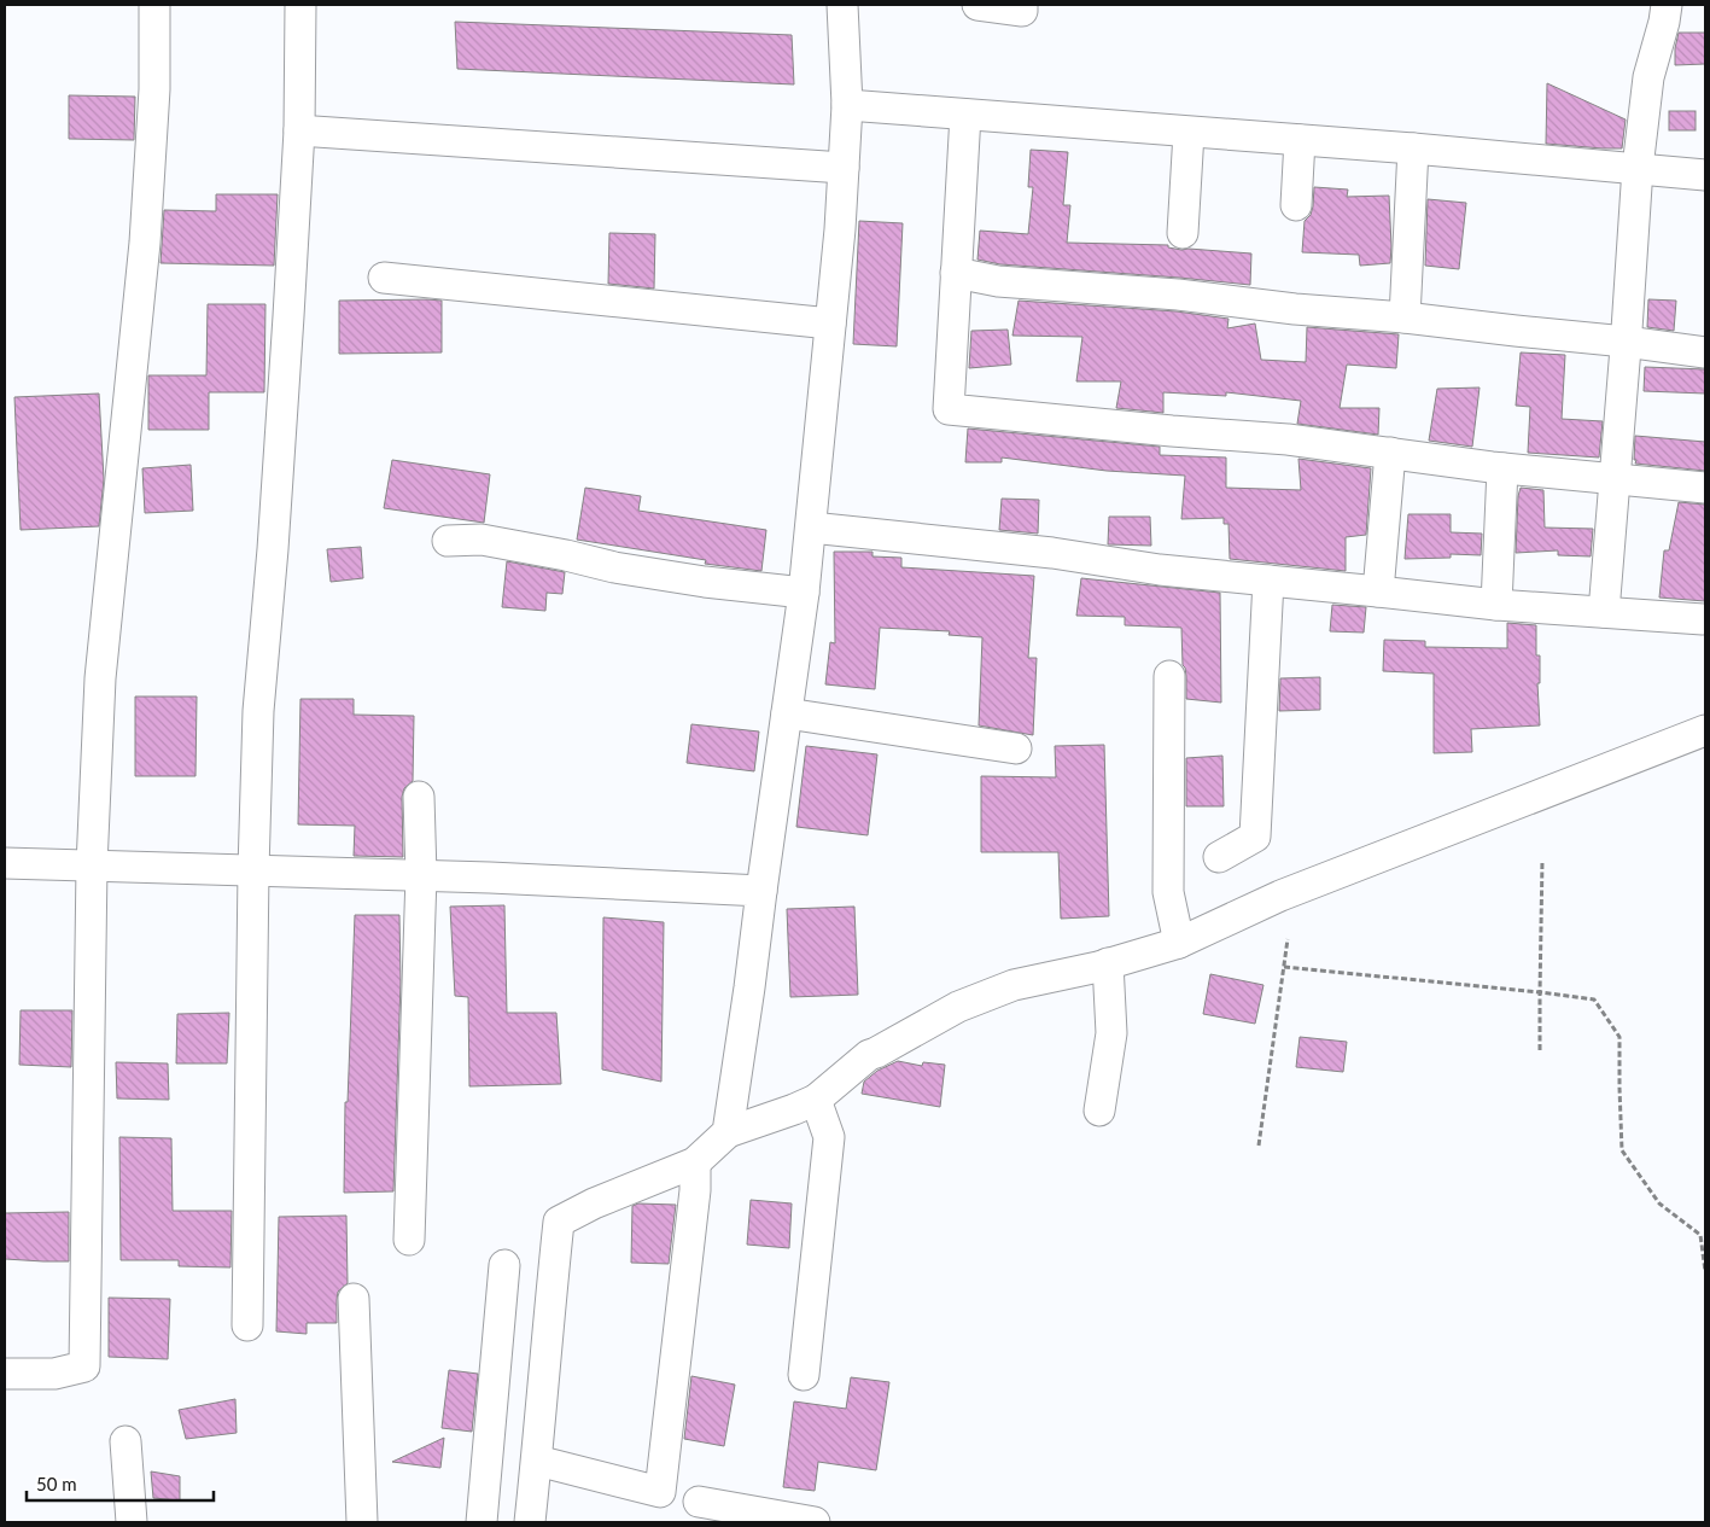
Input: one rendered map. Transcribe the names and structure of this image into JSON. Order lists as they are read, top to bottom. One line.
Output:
{"scale_bar":"50 m"}
